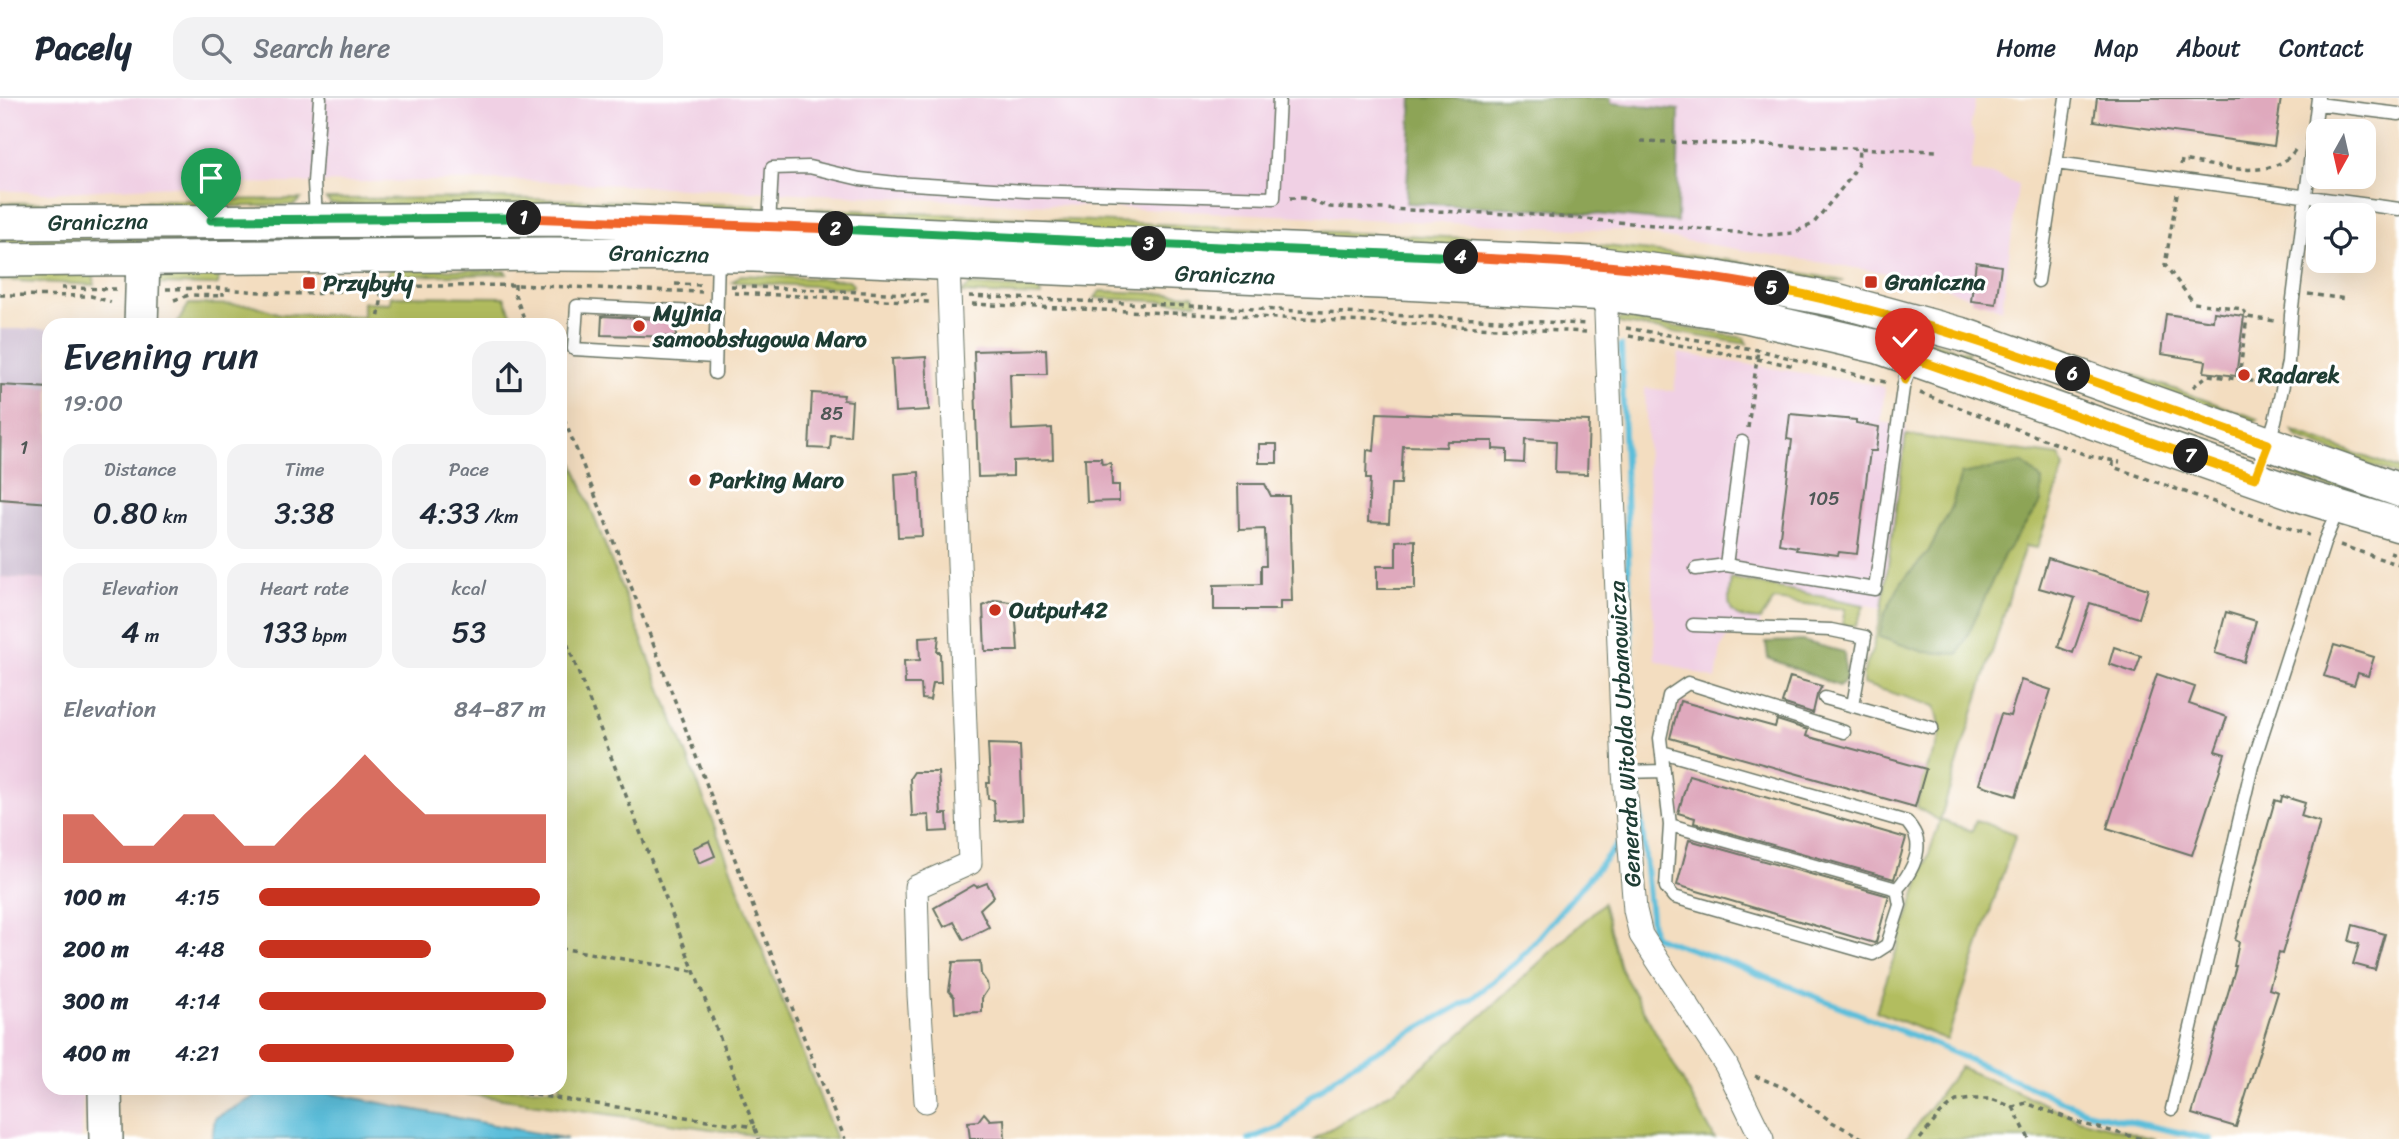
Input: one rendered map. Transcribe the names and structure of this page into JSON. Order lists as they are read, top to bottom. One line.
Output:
{"streets":{"main road":["Graniczna"],"street":["Generała Witolda Urbanowicza"]},"crossings":[["Graniczna","Generała Witolda Urbanowicza"]],"places":{"transit":["Graniczna","Przybyły"],"other":["Myjnia samoobsługowa Maro","Radarek","Parking Maro","Output42"]},"house_numbers":["85","1","105"],"north":"bottom","page":{"header":"Pacely","search":"Search here","nav":["Home","Map","About","Contact"],"pins":["1","2","3","4","5","6","7"],"heading":["Evening run","19:00"],"stats":[["Distance","0.80 km"],["Time","3:38"],["Pace","4:33 /km"],["Elevation","4 m"],["Heart rate","133 bpm"],["kcal","53"]],"chart":["Elevation","84–87 m"],"list":[{"name":"100 m","note":"4:15"},{"name":"200 m","note":"4:48"},{"name":"300 m","note":"4:14"},{"name":"400 m","note":"4:21"}]}}
